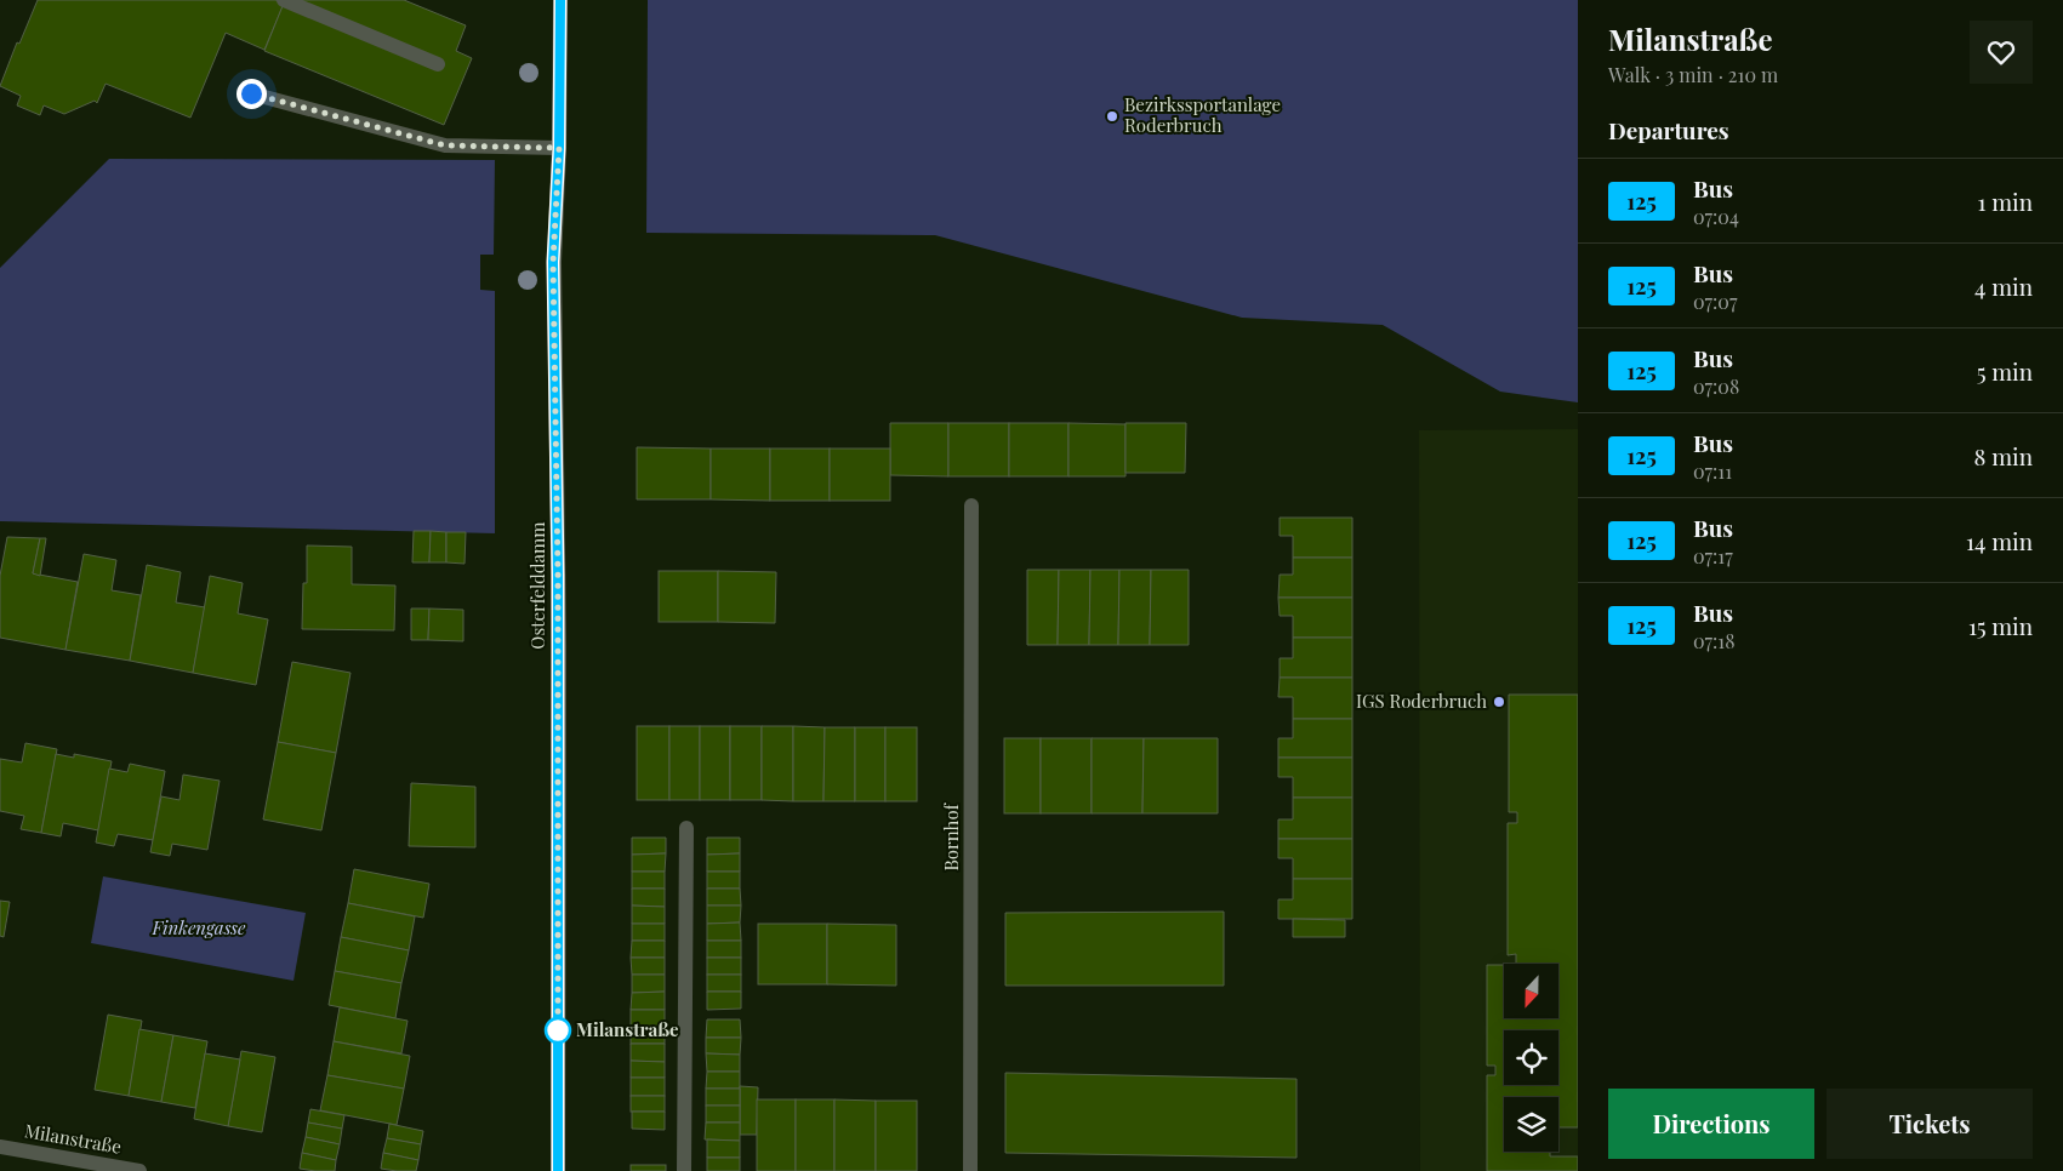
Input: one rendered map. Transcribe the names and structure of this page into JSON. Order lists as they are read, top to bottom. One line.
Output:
{"streets":{"street":["Osterfelddamm","Bornhof","Milanstraße"]},"parks":["Finkengasse"],"places":["Bezirkssportanlage Roderbruch","IGS Roderbruch","Milanstraße"],"lines":["bus line 125"],"north":"bottom","page":{"heading":[["Milanstraße","Walk · 3 min · 210 m"],"Departures"],"list":[{"mark":"125","name":"Bus","note":"07:04","value":"1 min"},{"mark":"125","name":"Bus","note":"07:07","value":"4 min"},{"mark":"125","name":"Bus","note":"07:08","value":"5 min"},{"mark":"125","name":"Bus","note":"07:11","value":"8 min"},{"mark":"125","name":"Bus","note":"07:17","value":"14 min"},{"mark":"125","name":"Bus","note":"07:18","value":"15 min"}],"buttons":["Directions","Tickets"]}}
